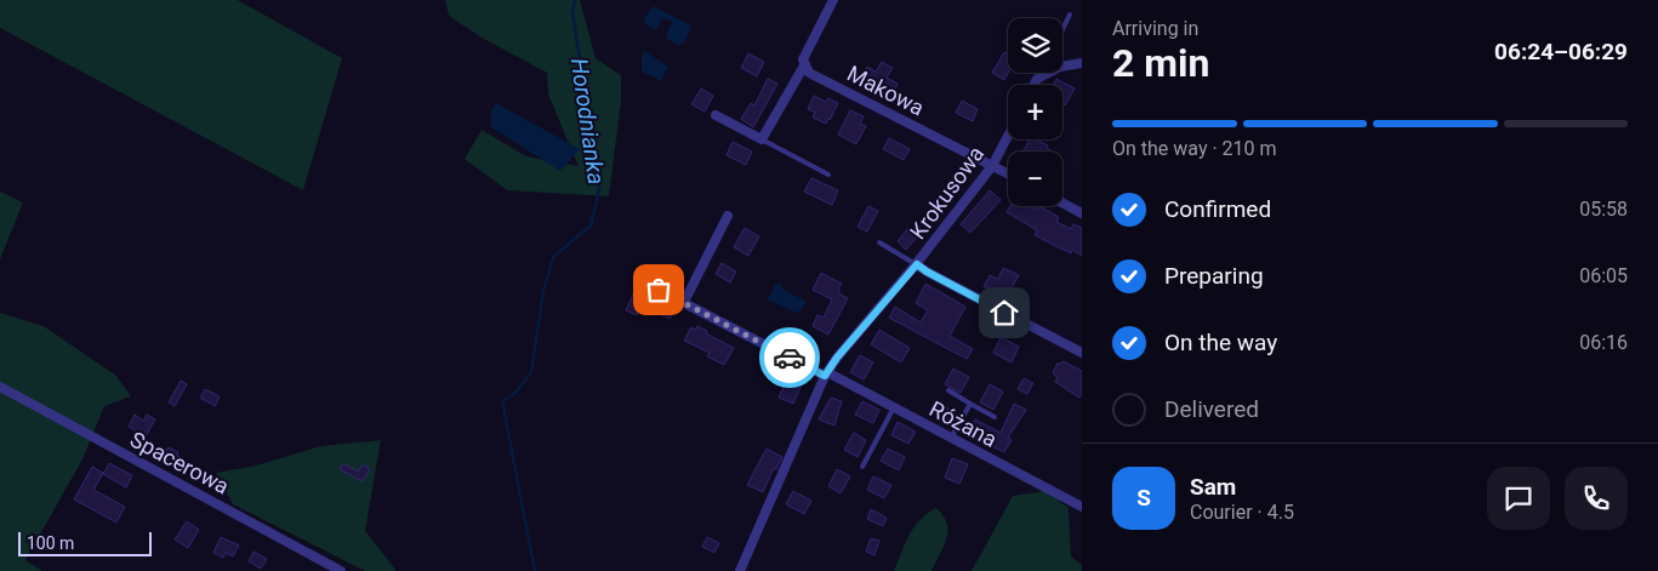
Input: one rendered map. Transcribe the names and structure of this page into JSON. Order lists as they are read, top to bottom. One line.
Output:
{"streets":{"street":["Makowa","Krokusowa","Różana","Spacerowa"]},"crossings":[["Makowa","Krokusowa"],["Krokusowa","Różana"]],"water":["Horodnianka"],"scale_bar":"100 m","page":{"heading":["2 min","Arriving in","06:24–06:29"],"panel":["Sam","Courier · 4.5"],"map_buttons":["+","−"],"bar":"On the way · 210 m","list":[["Confirmed","05:58"],["Preparing","06:05"],["On the way","06:16"],"Delivered"],"round":"S","scale":"100 m"}}
